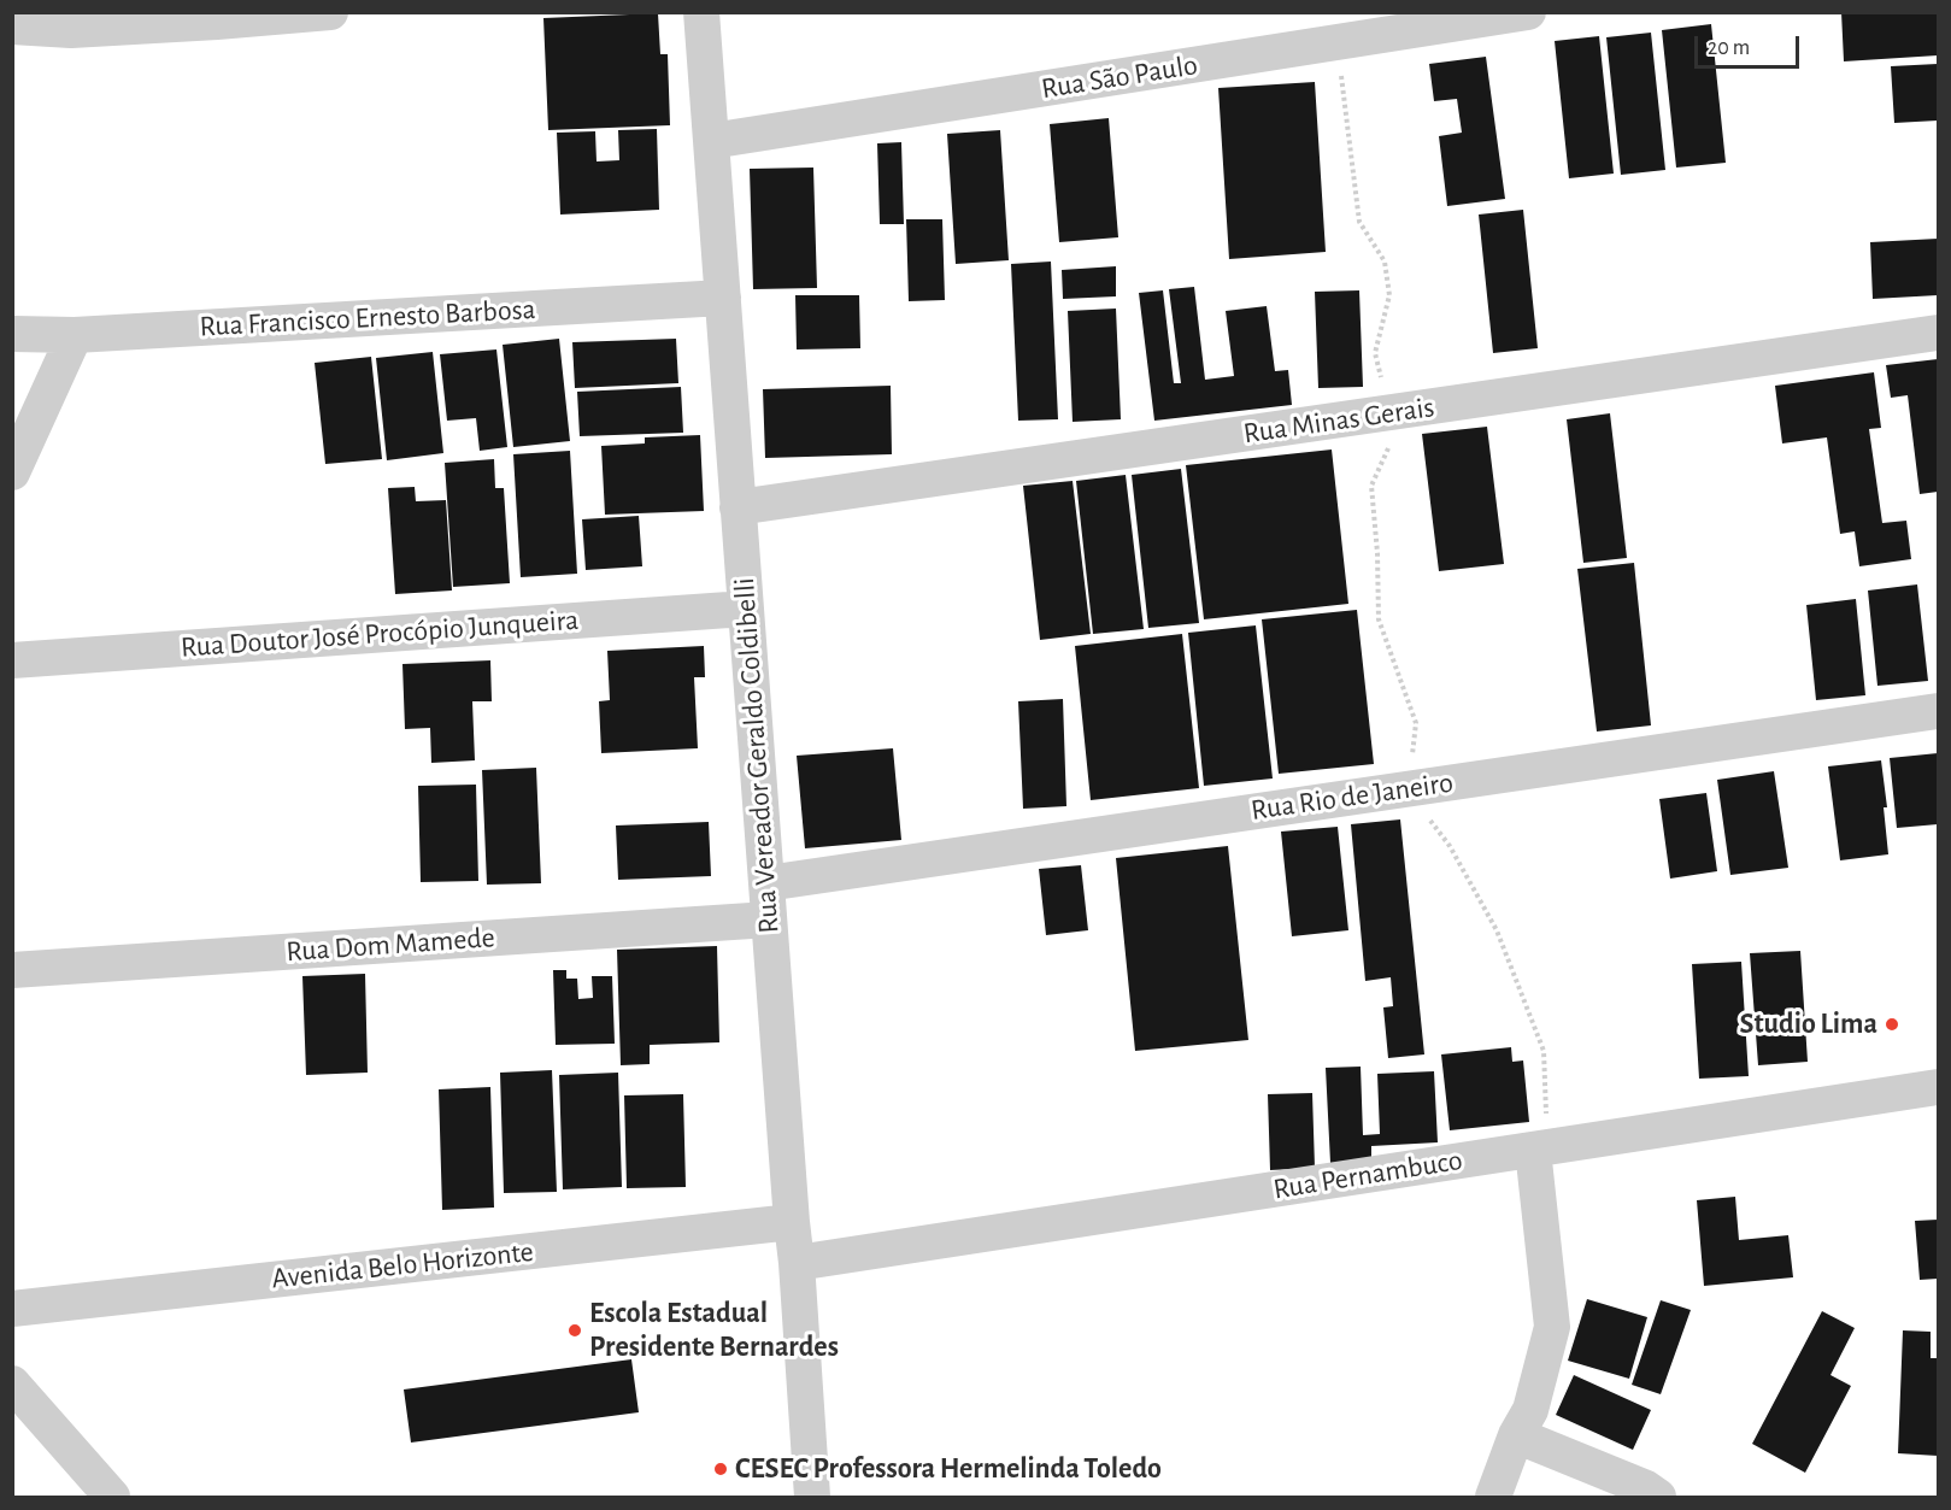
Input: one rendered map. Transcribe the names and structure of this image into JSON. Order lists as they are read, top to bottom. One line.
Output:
{"streets":{"street":["Rua São Paulo","Rua Francisco Ernesto Barbosa","Rua Minas Gerais","Rua Doutor José Procópio Junqueira","Rua Vereador Geraldo Coldibelli","Rua Rio de Janeiro","Rua Dom Mamede","Rua Pernambuco","Avenida Belo Horizonte"]},"crossings":[["Rua São Paulo","Rua Vereador Geraldo Coldibelli"],["Rua Francisco Ernesto Barbosa","Rua Vereador Geraldo Coldibelli"],["Rua Minas Gerais","Rua Vereador Geraldo Coldibelli"],["Rua Doutor José Procópio Junqueira","Rua Vereador Geraldo Coldibelli"],["Rua Vereador Geraldo Coldibelli","Rua Rio de Janeiro"],["Rua Vereador Geraldo Coldibelli","Rua Dom Mamede"],["Rua Vereador Geraldo Coldibelli","Rua Pernambuco"],["Rua Vereador Geraldo Coldibelli","Avenida Belo Horizonte"]],"places":["Studio Lima","Escola Estadual Presidente Bernardes","CESEC Professora Hermelinda Toledo"],"scale_bar":"20 m"}
